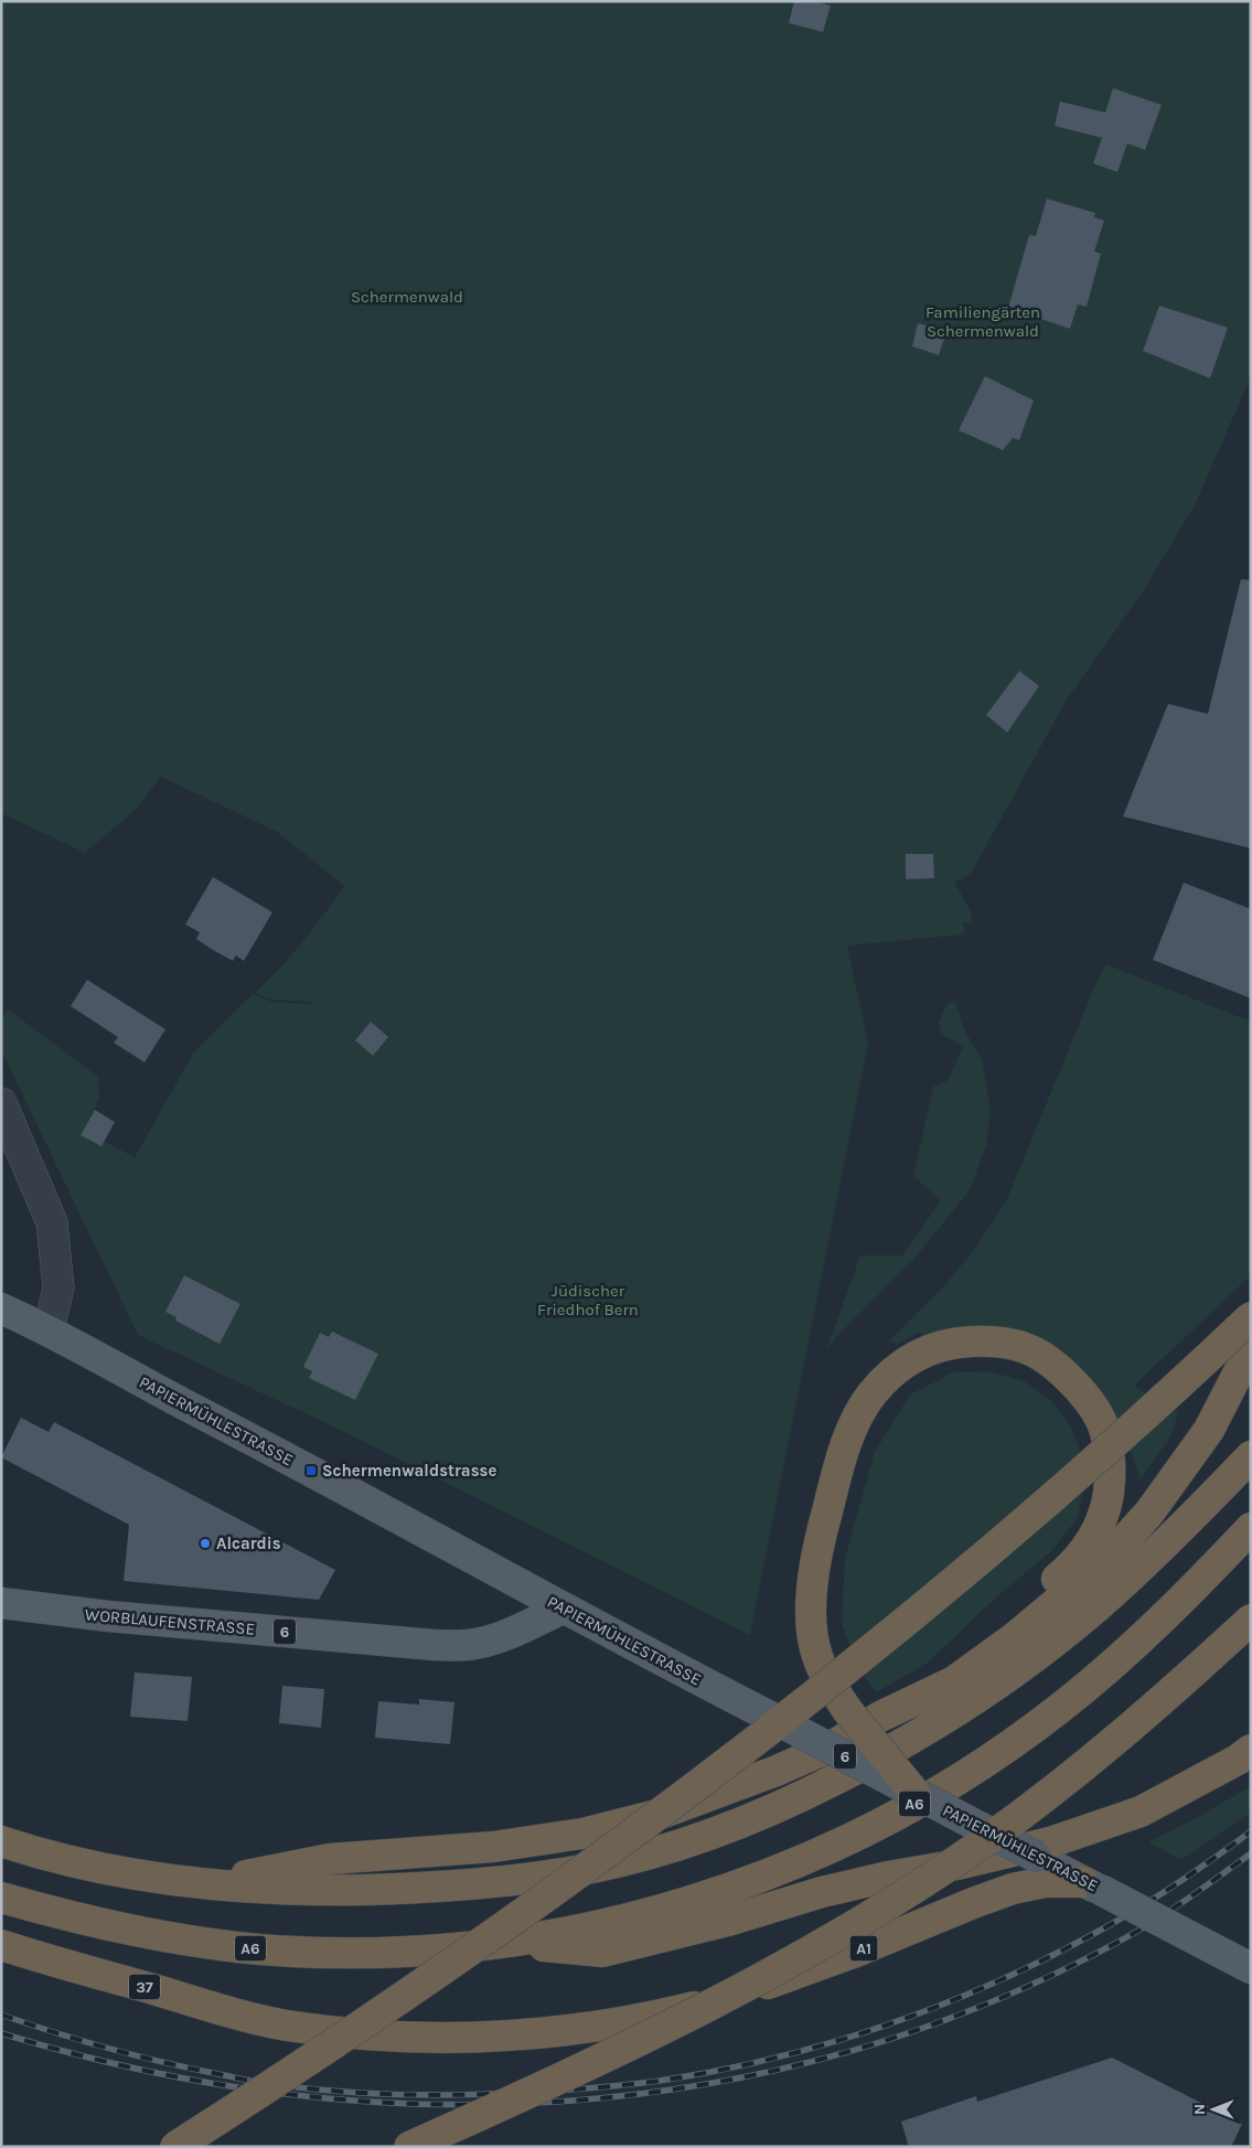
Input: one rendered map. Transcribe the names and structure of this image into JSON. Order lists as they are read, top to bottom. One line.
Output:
{"streets":{"highway":["A6","A1","37"],"main road":["PAPIERMÜHLESTRASSE","WORBLAUFENSTRASSE","6"]},"crossings":[["PAPIERMÜHLESTRASSE","WORBLAUFENSTRASSE"],["PAPIERMÜHLESTRASSE","A1"],["A1","37"]],"parks":["Schermenwald","Familiengärten Schermenwald","Jüdischer Friedhof Bern"],"places":{"transit":["Schermenwaldstrasse"],"other":["Alcardis"]},"north":"left"}
